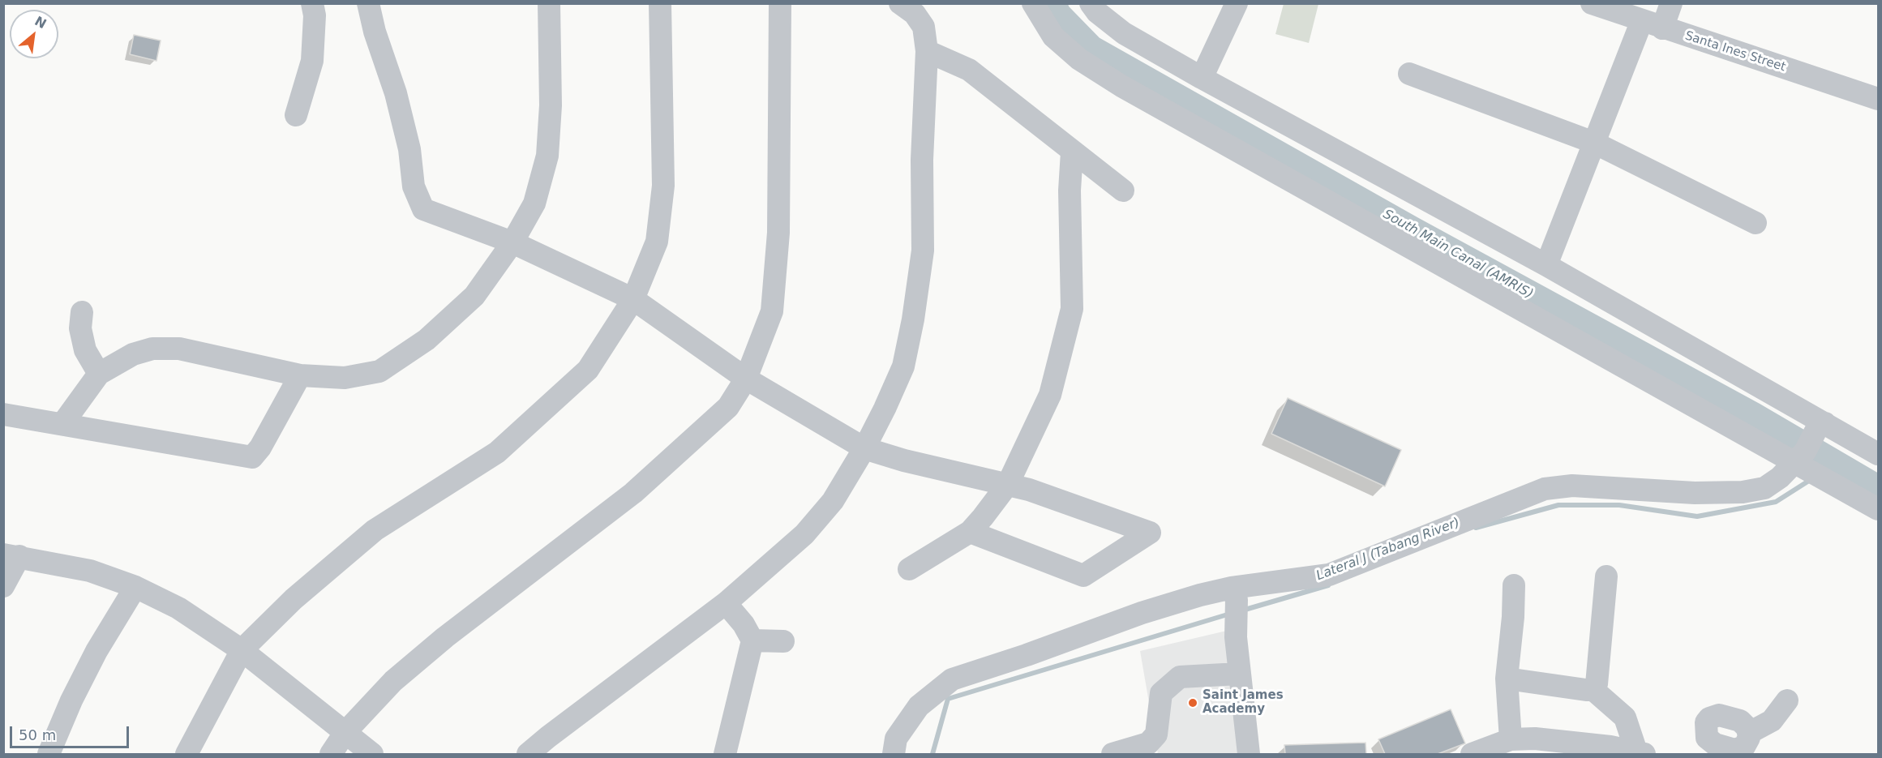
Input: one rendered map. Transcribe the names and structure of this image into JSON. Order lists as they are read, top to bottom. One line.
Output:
{"streets":{"street":["Santa Ines Street"]},"water":["South Main Canal (AMRIS)","Lateral J (Tabang River)"],"places":["Saint James Academy"],"scale_bar":"50 m","north":"top right"}
